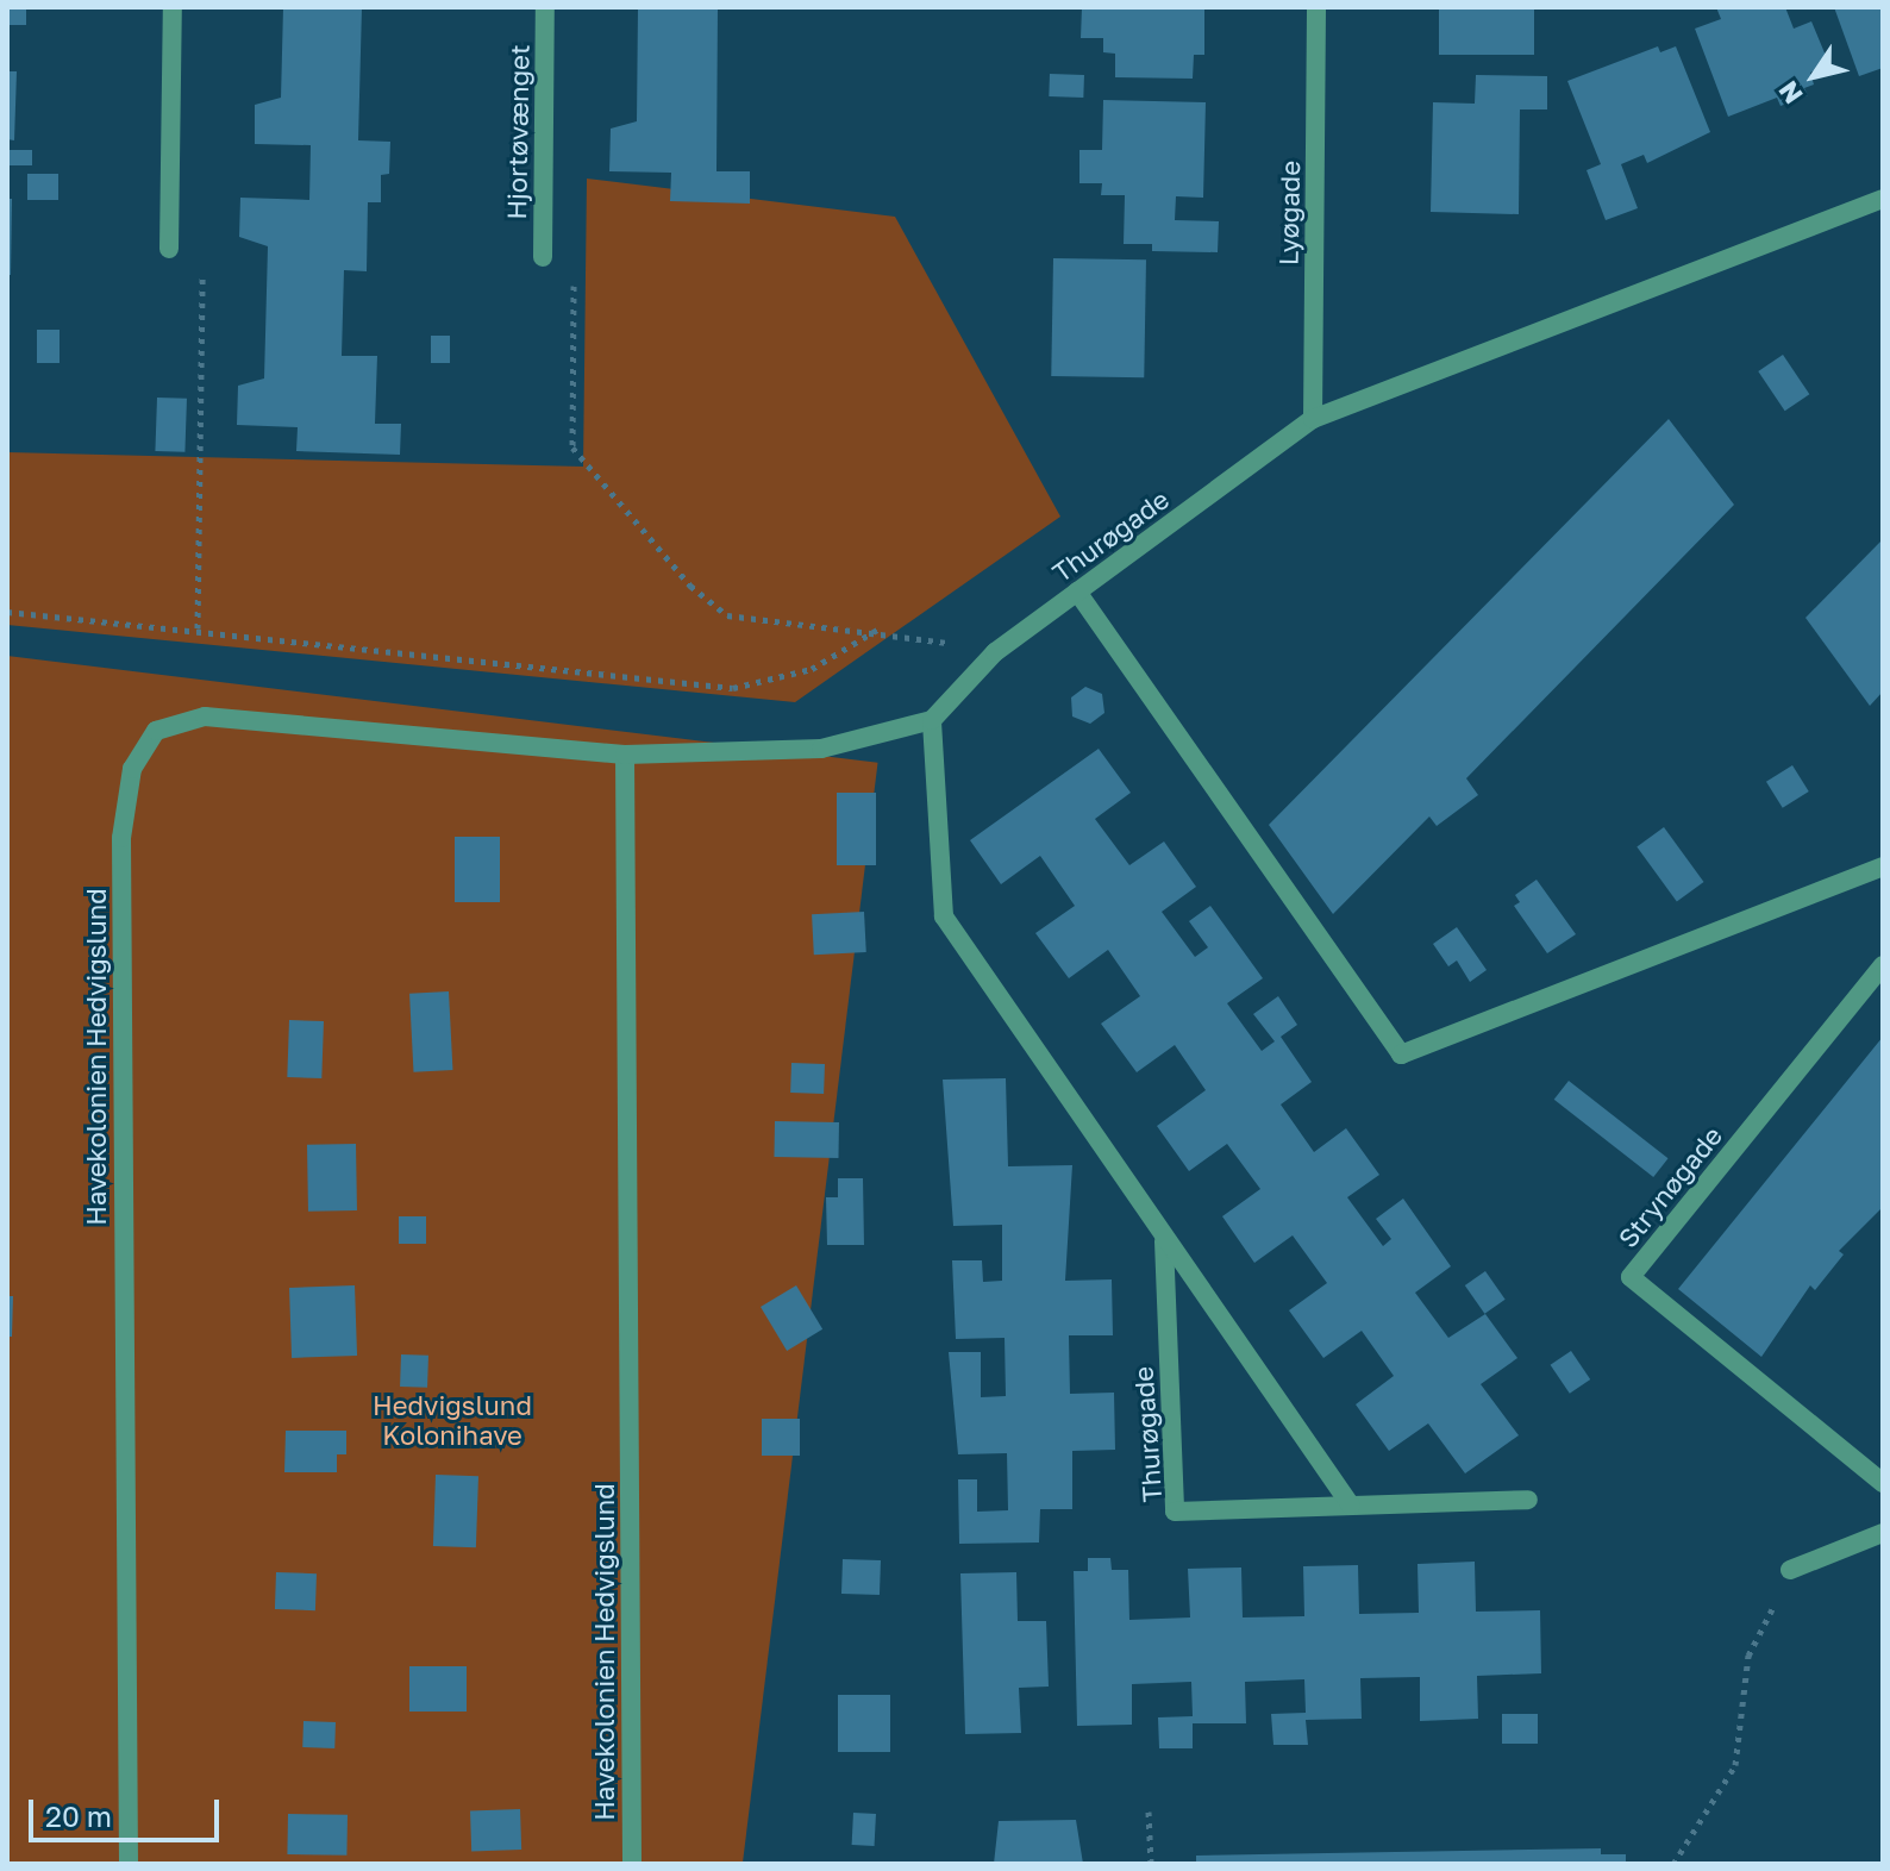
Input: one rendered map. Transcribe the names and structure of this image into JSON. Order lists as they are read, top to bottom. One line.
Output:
{"streets":{"street":["Hjortøvænget","Lyøgade","Thurøgade","Havekolonien Hedvigslund","Strynøgade"]},"crossings":[["Lyøgade","Thurøgade"],["Thurøgade","Havekolonien Hedvigslund"]],"parks":["Hedvigslund Kolonihave"],"scale_bar":"20 m","north":"bottom left"}
